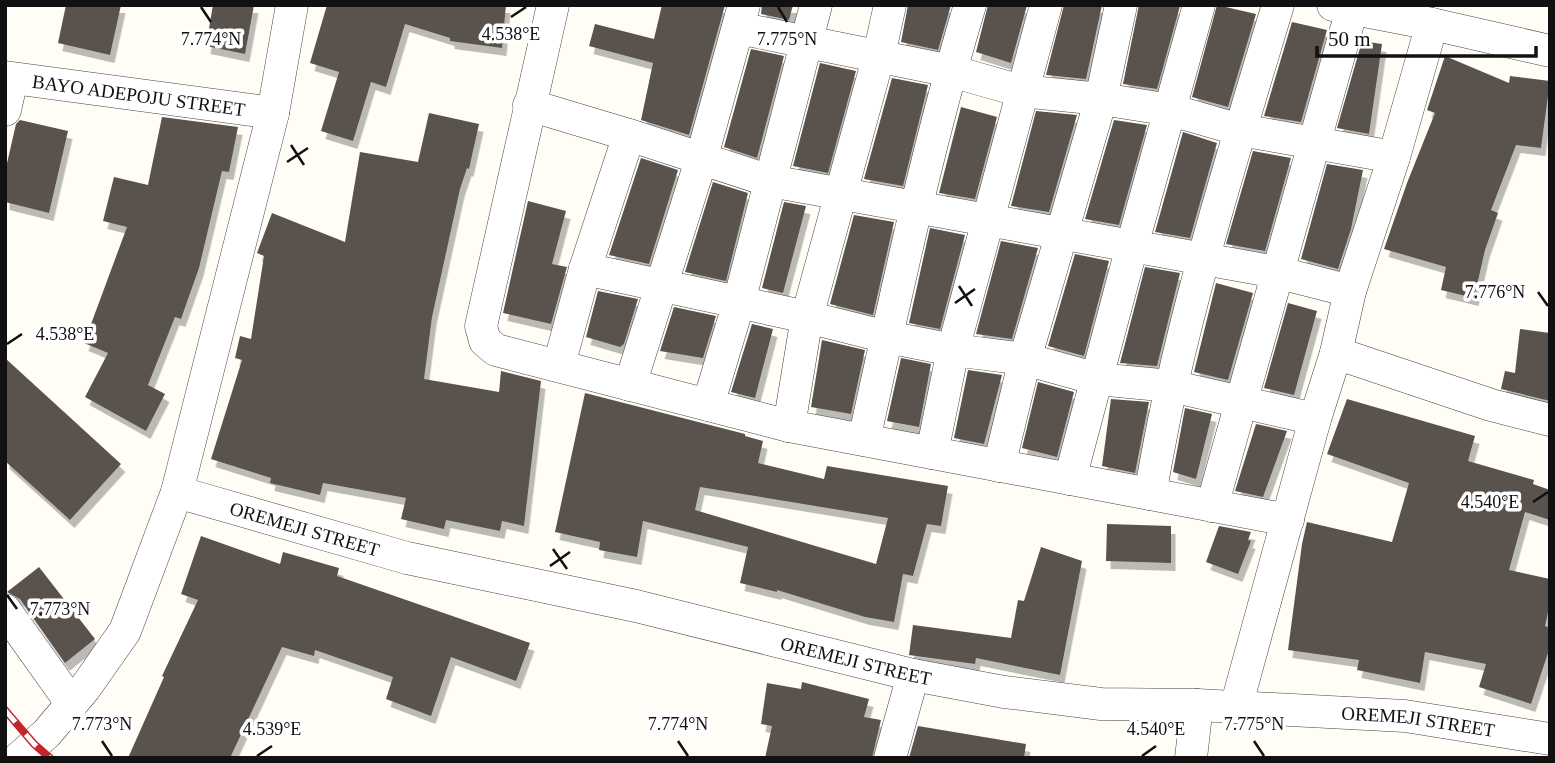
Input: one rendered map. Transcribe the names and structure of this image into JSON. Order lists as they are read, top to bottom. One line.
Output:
{"streets":{"street":["BAYO ADEPOJU STREET","OREMEJI STREET"]},"scale_bar":"50 m","coordinates":["4.538°E","7.775°N","7.774°N","7.776°N","4.540°E","7.773°N","4.539°E"]}
